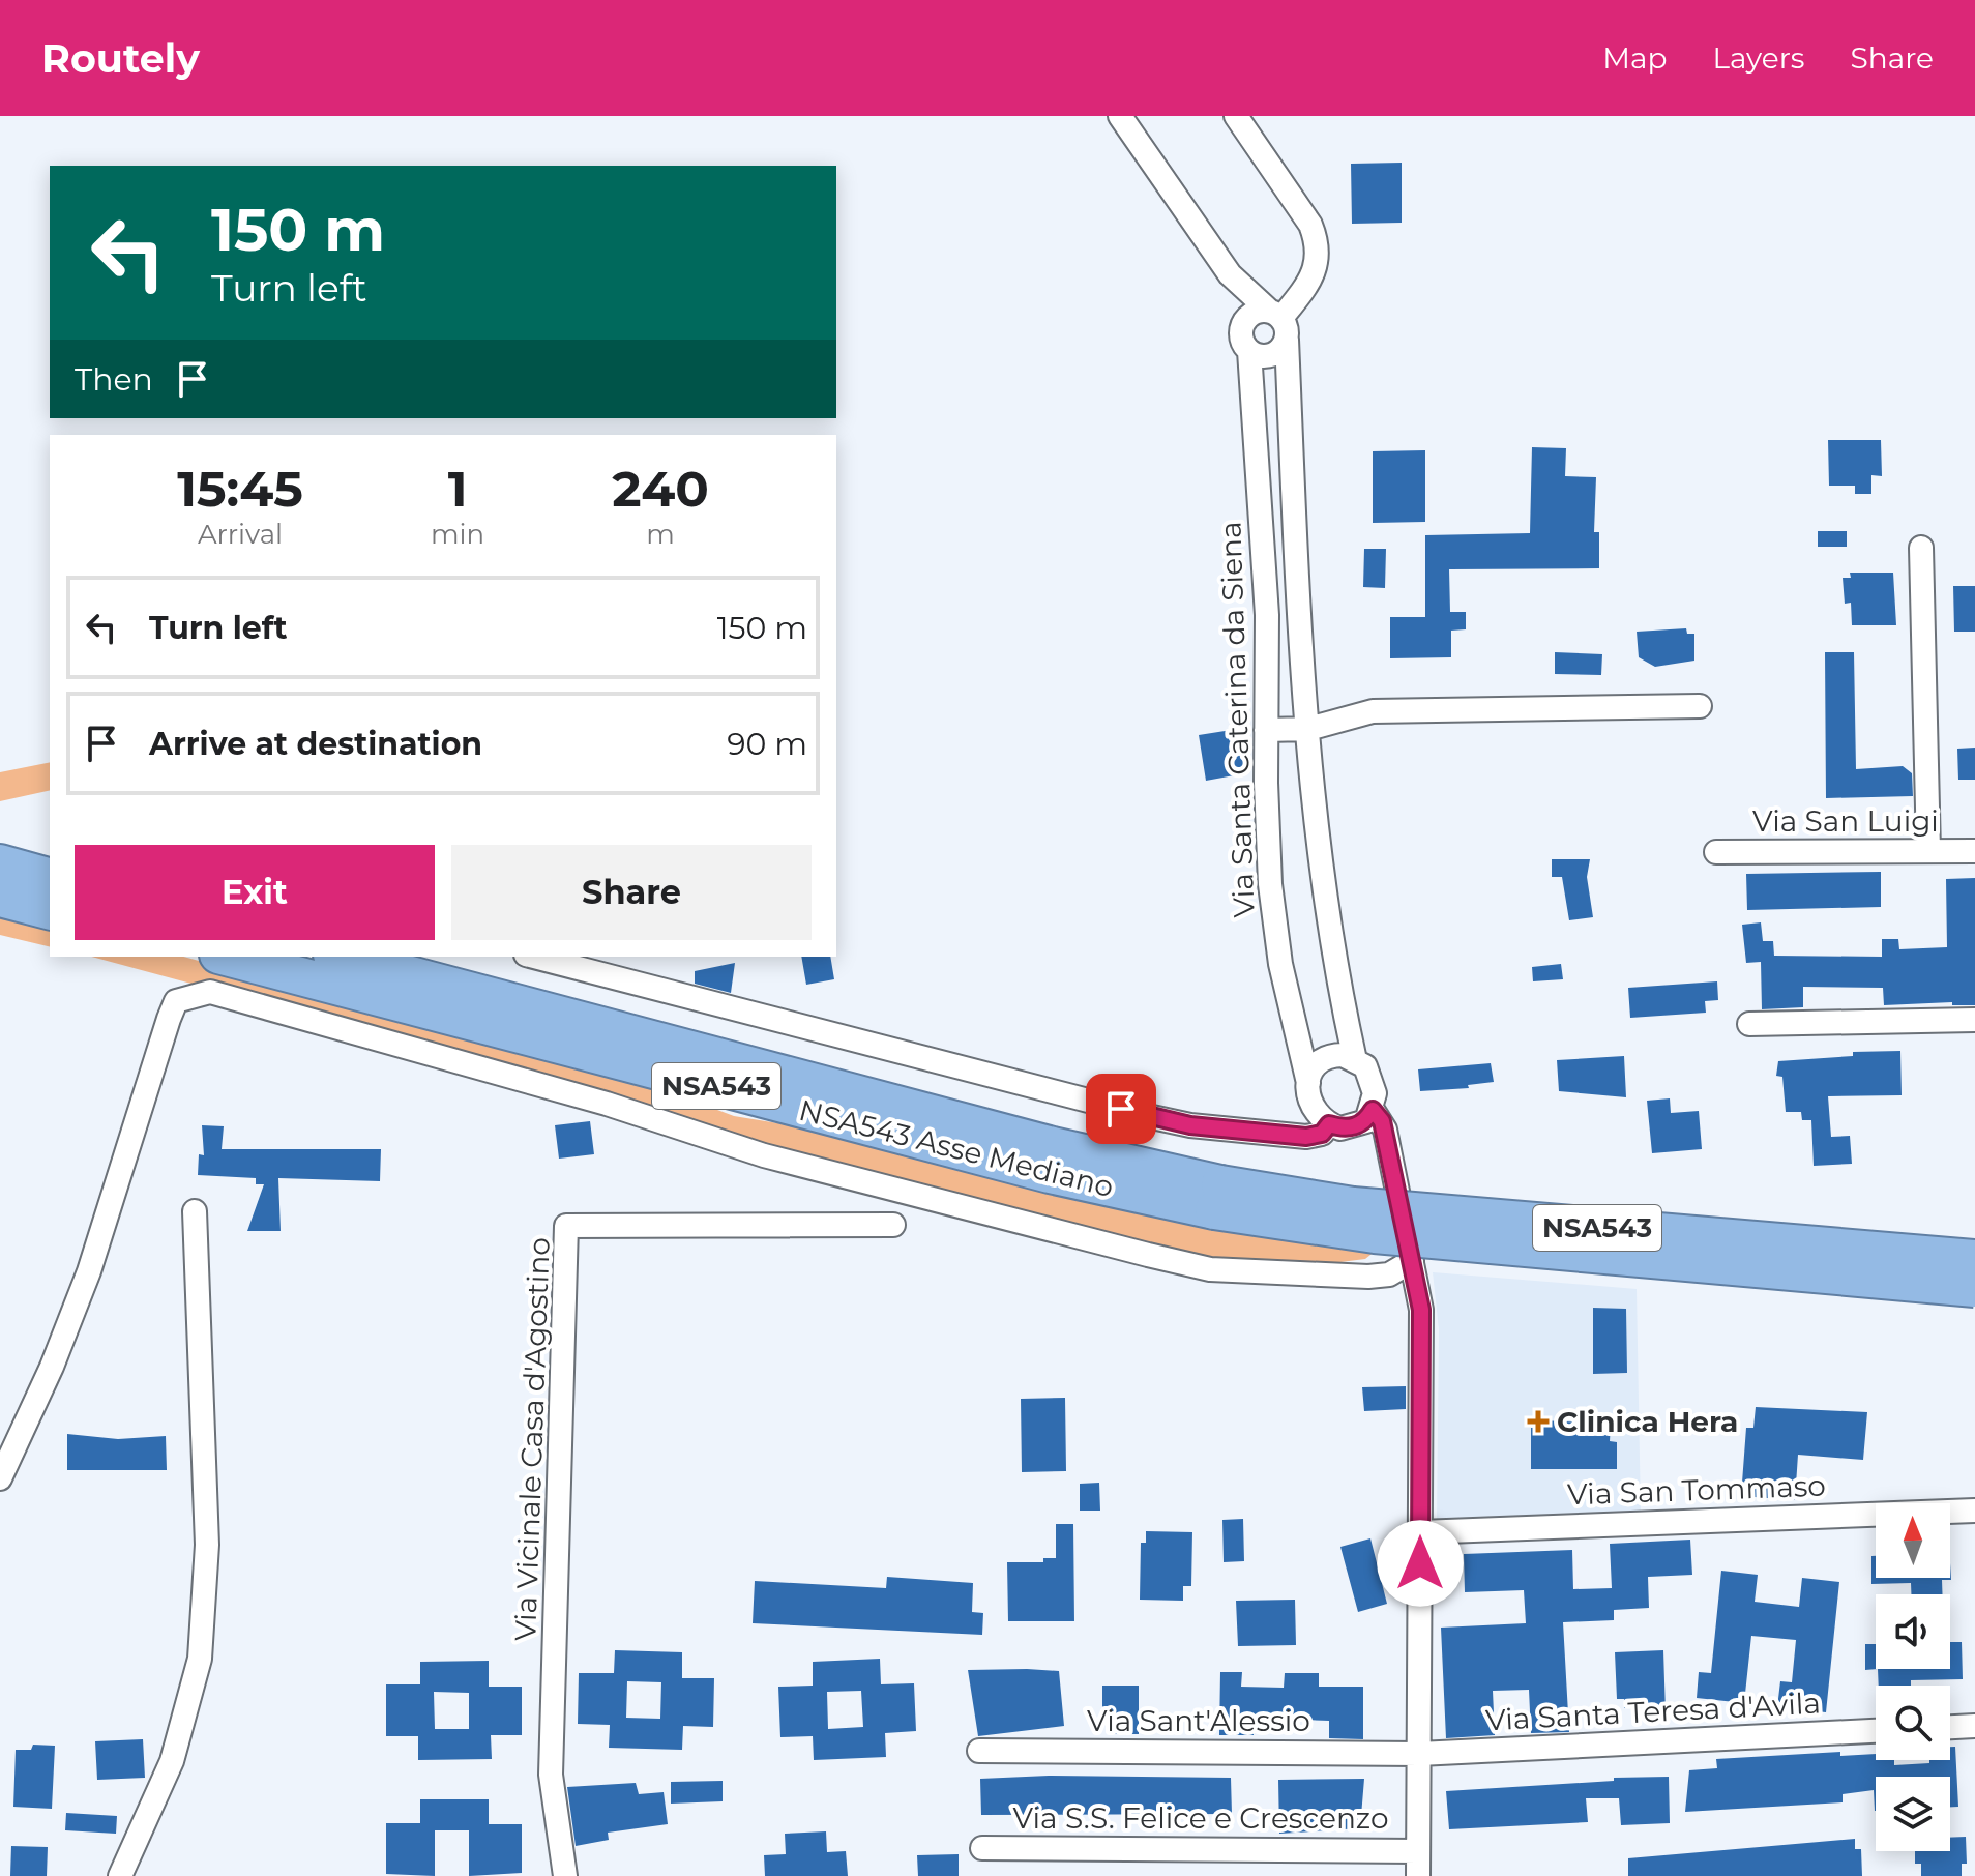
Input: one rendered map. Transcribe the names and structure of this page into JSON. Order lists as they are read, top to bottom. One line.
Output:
{"streets":{"highway":["NSA543","NSA543 Asse Mediano"],"street":["Via Santa Caterina da Siena","Via San Luigi","Via Vicinale Casa d'Agostino","Via San Tommaso","Via Santa Teresa d'Avila","Via Sant'Alessio","Via S.S. Felice e Crescenzo"]},"crossings":[["Via Santa Teresa d'Avila","Via Sant'Alessio"]],"places":{"health":["Clinica Hera"]},"north":"top","page":{"header":"Routely","nav":["Map","Layers","Share"],"turn":["150 m","Turn left"],"then":"Then","eta":["15:45","Arrival","1","min","240","m"],"list":[{"name":"Turn left","value":"150 m"},{"name":"Arrive at destination","value":"90 m"}],"buttons":["Exit","Share"]}}
